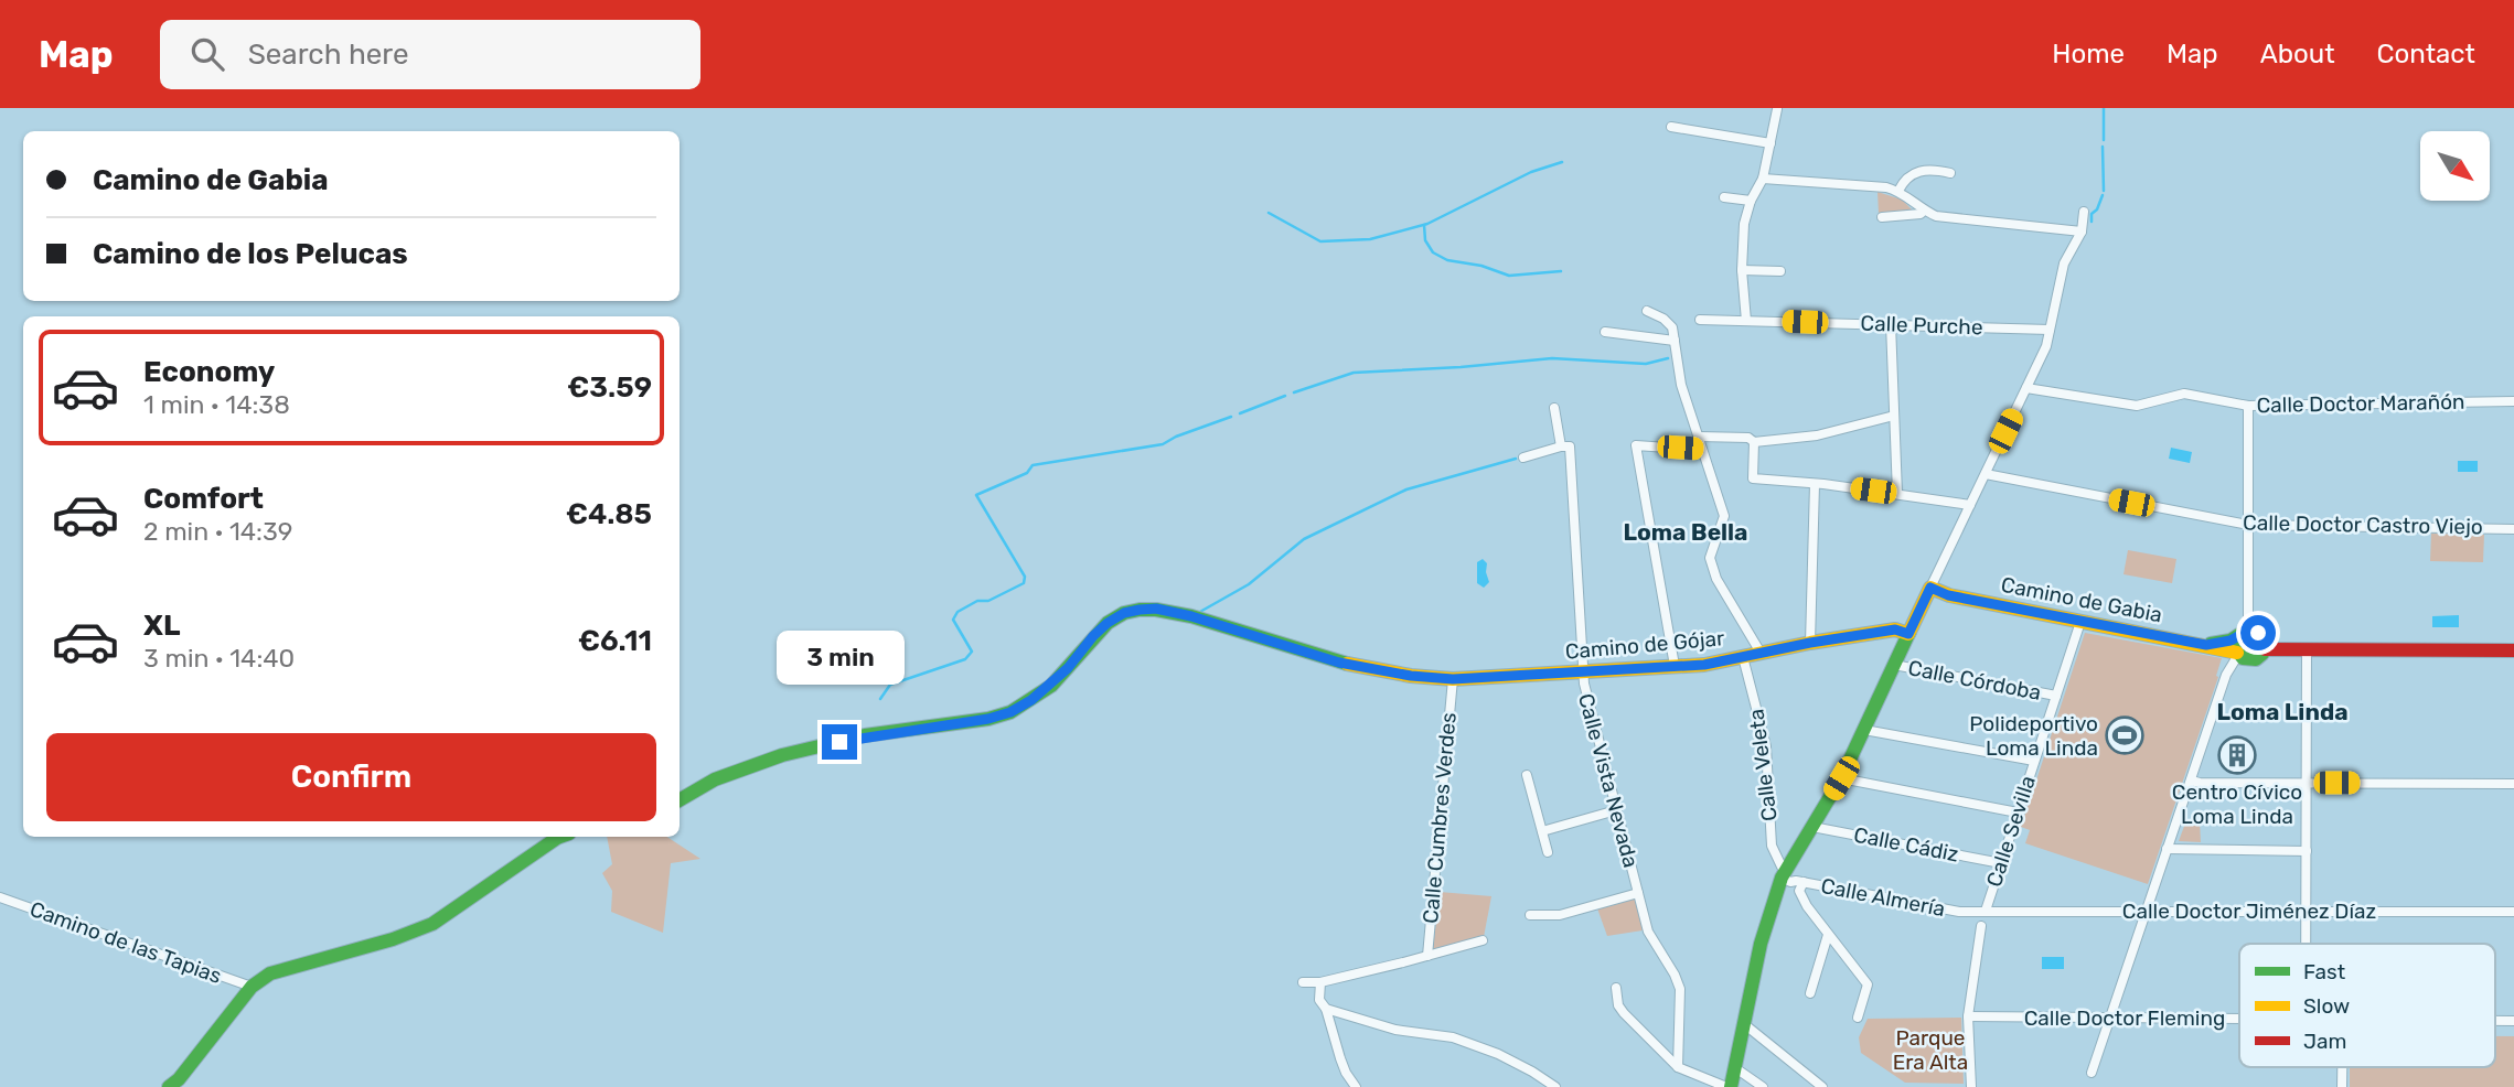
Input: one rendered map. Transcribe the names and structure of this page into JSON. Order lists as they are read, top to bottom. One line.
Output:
{"streets":{"street":["Calle Purche","Calle Doctor Marañón","Calle Doctor Castro Viejo","Camino de Gabia","Camino de Gójar","Calle Córdoba","Calle Veleta","Calle Vista Nevada","Calle Cumbres Verdes","Calle Sevilla","Calle Cádiz","Calle Almería","Calle Doctor Jiménez Díaz","Camino de las Tapias","Calle Doctor Fleming"]},"crossings":[["Camino de Gabia","Calle Sevilla"],["Camino de Gójar","Calle Veleta"],["Camino de Gójar","Calle Vista Nevada"],["Camino de Gójar","Calle Cumbres Verdes"],["Calle Córdoba","Calle Sevilla"],["Calle Veleta","Calle Almería"],["Calle Sevilla","Calle Cádiz"],["Calle Sevilla","Calle Almería"],["Calle Sevilla","Calle Doctor Jiménez Díaz"],["Calle Almería","Calle Doctor Jiménez Díaz"]],"districts":["Loma Bella","Loma Linda"],"parks":["Parque Era Alta"],"places":{"sports":["Polideportivo Loma Linda"],"building":["Centro Cívico Loma Linda"]},"legend":["Fast","Slow","Jam"],"north":"bottom right","page":{"header":"Map","search":"Search here","nav":["Home","Map","About","Contact"],"banner":["Camino de Gabia","Camino de los Pelucas"],"list":[{"name":"Economy","note":"1 min · 14:38","value":"€3.59"},{"name":"Comfort","note":"2 min · 14:39","value":"€4.85"},{"name":"XL","note":"3 min · 14:40","value":"€6.11"}],"bubble":"3 min","buttons":"Confirm"}}
